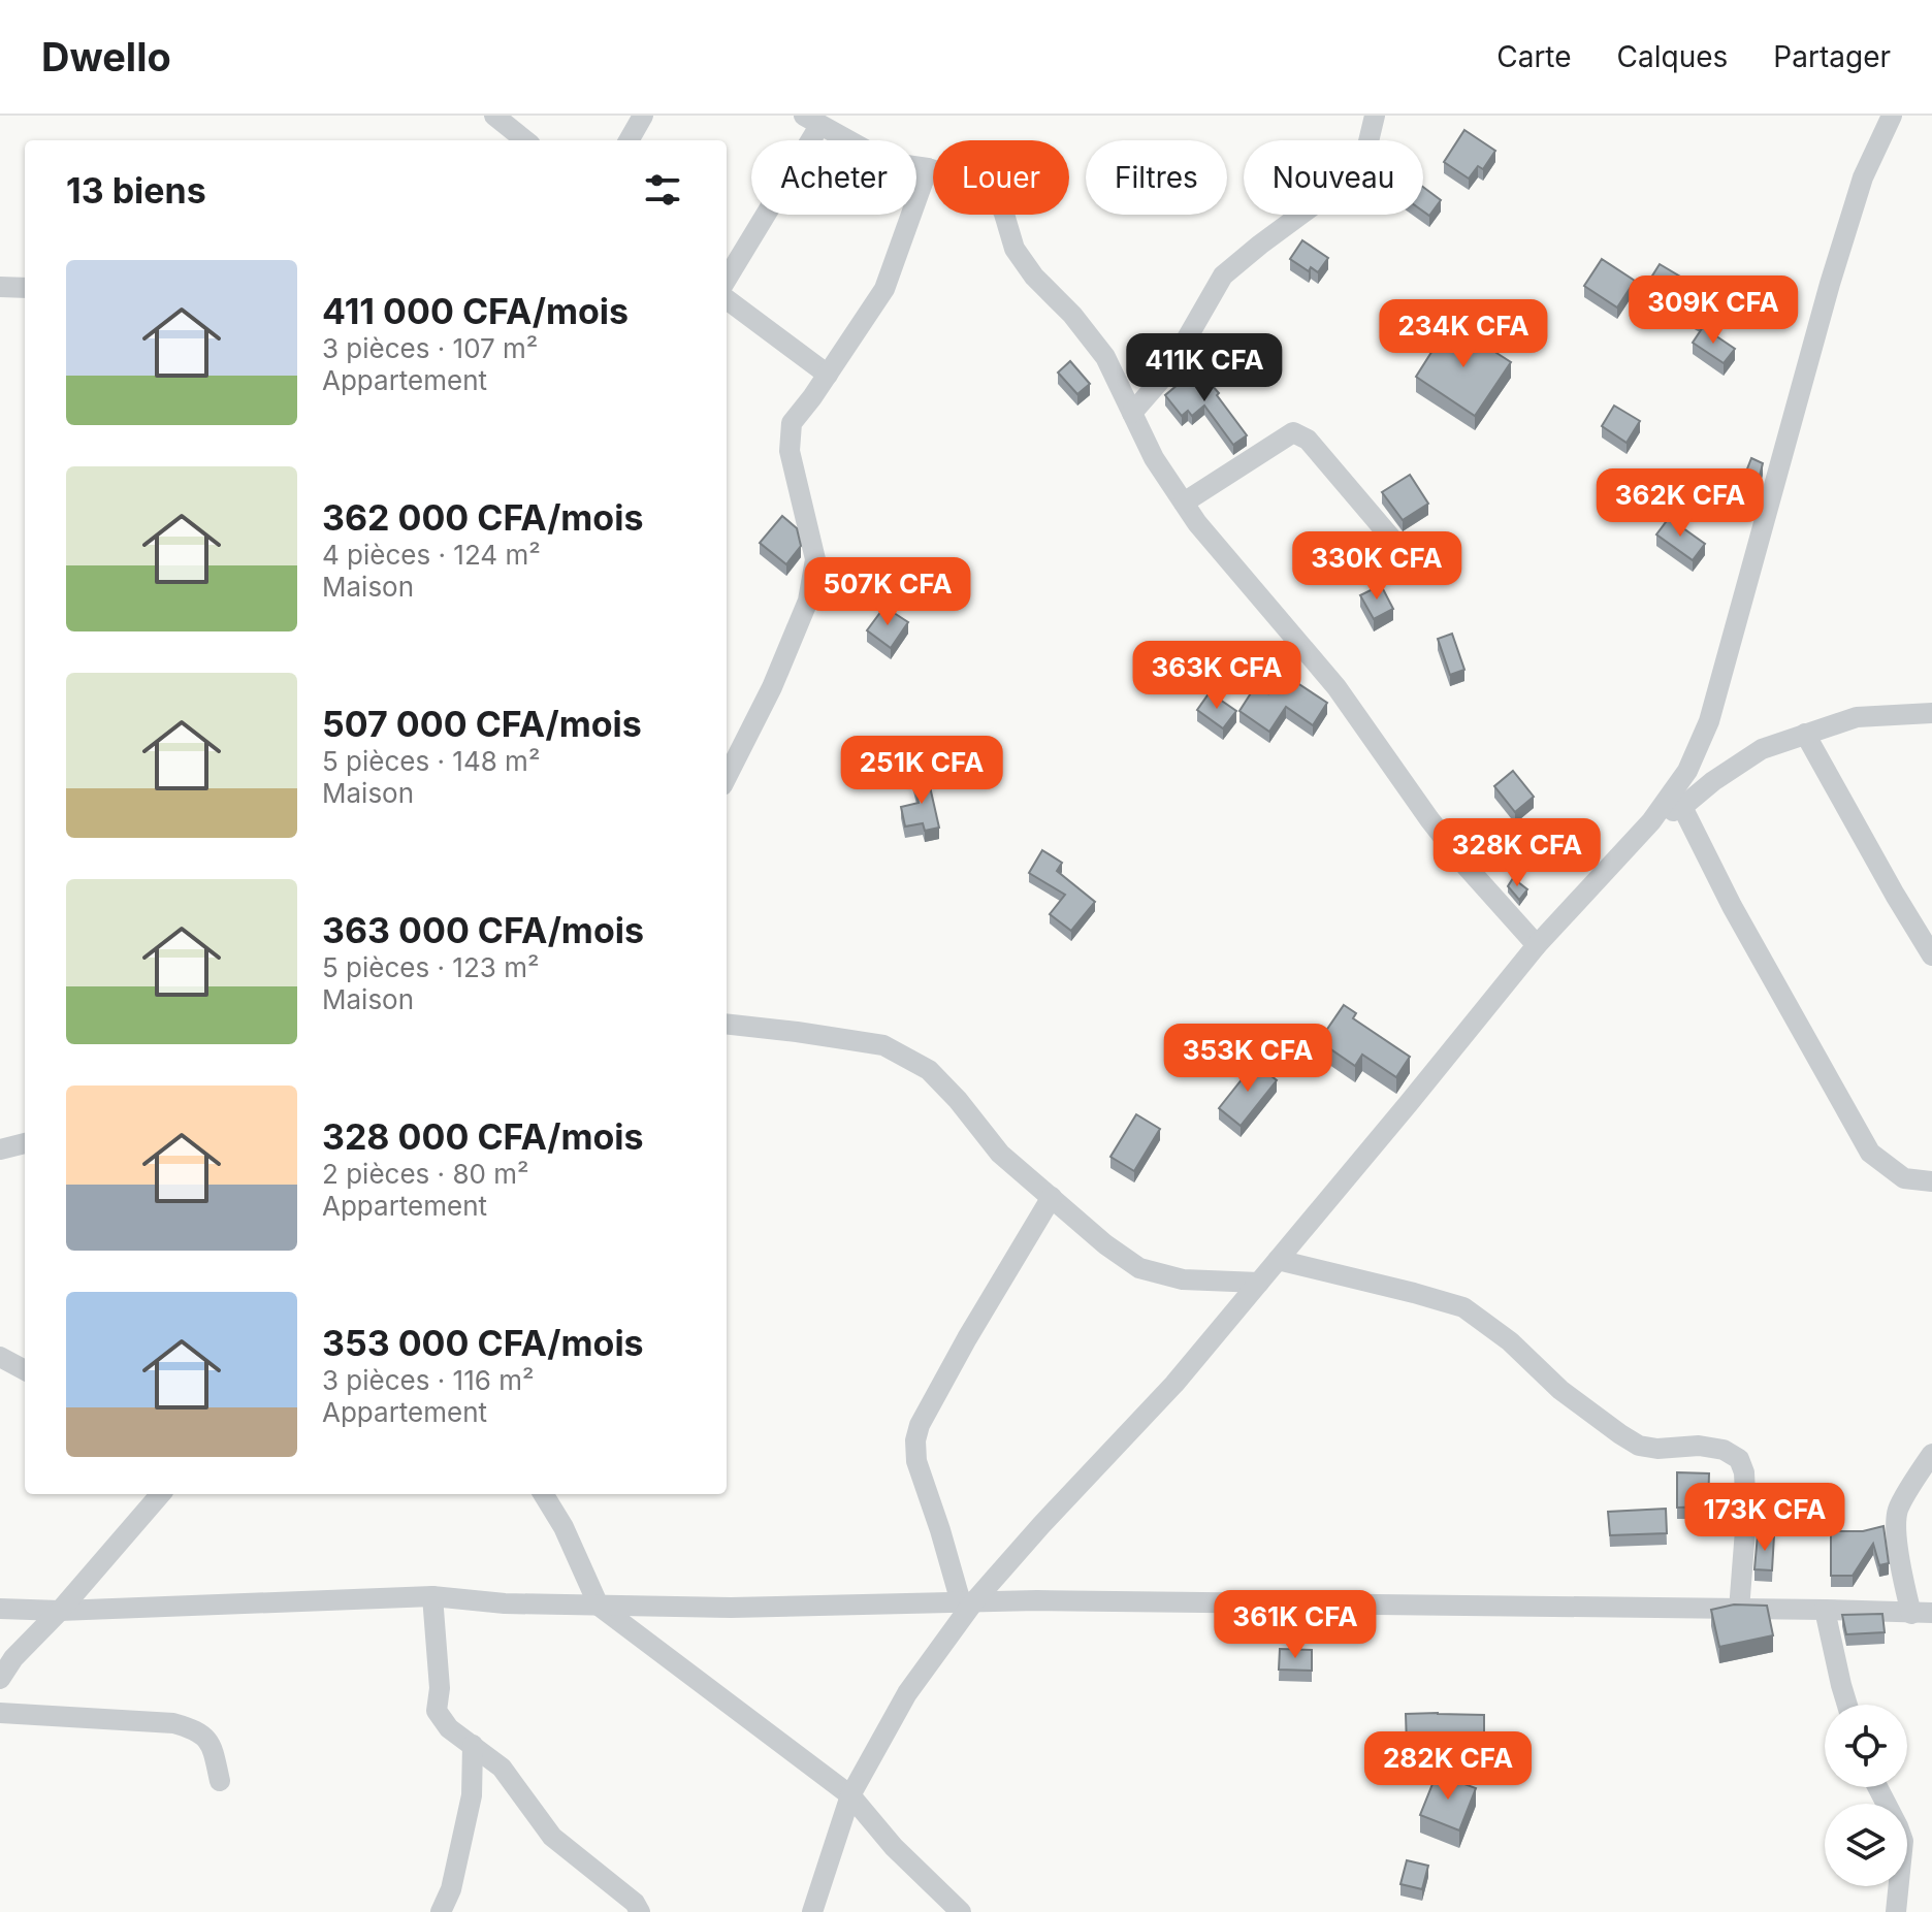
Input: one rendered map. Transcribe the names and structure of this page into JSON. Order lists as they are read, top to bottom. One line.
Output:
{"page":{"header":"Dwello","nav":["Carte","Calques","Partager"],"chip":["Acheter","Louer","Filtres","Nouveau"],"heading":"13 biens","list":[{"name":"411 000 CFA/mois","note":"3 pièces · 107 m² · Appartement"},{"name":"362 000 CFA/mois","note":"4 pièces · 124 m² · Maison"},{"name":"507 000 CFA/mois","note":"5 pièces · 148 m² · Maison"},{"name":"363 000 CFA/mois","note":"5 pièces · 123 m² · Maison"},{"name":"328 000 CFA/mois","note":"2 pièces · 80 m² · Appartement"},{"name":"353 000 CFA/mois","note":"3 pièces · 116 m² · Appartement"}],"price":["309K CFA","234K CFA","411K CFA","362K CFA","330K CFA","507K CFA","363K CFA","251K CFA","328K CFA","353K CFA","173K CFA","361K CFA","282K CFA"]}}
